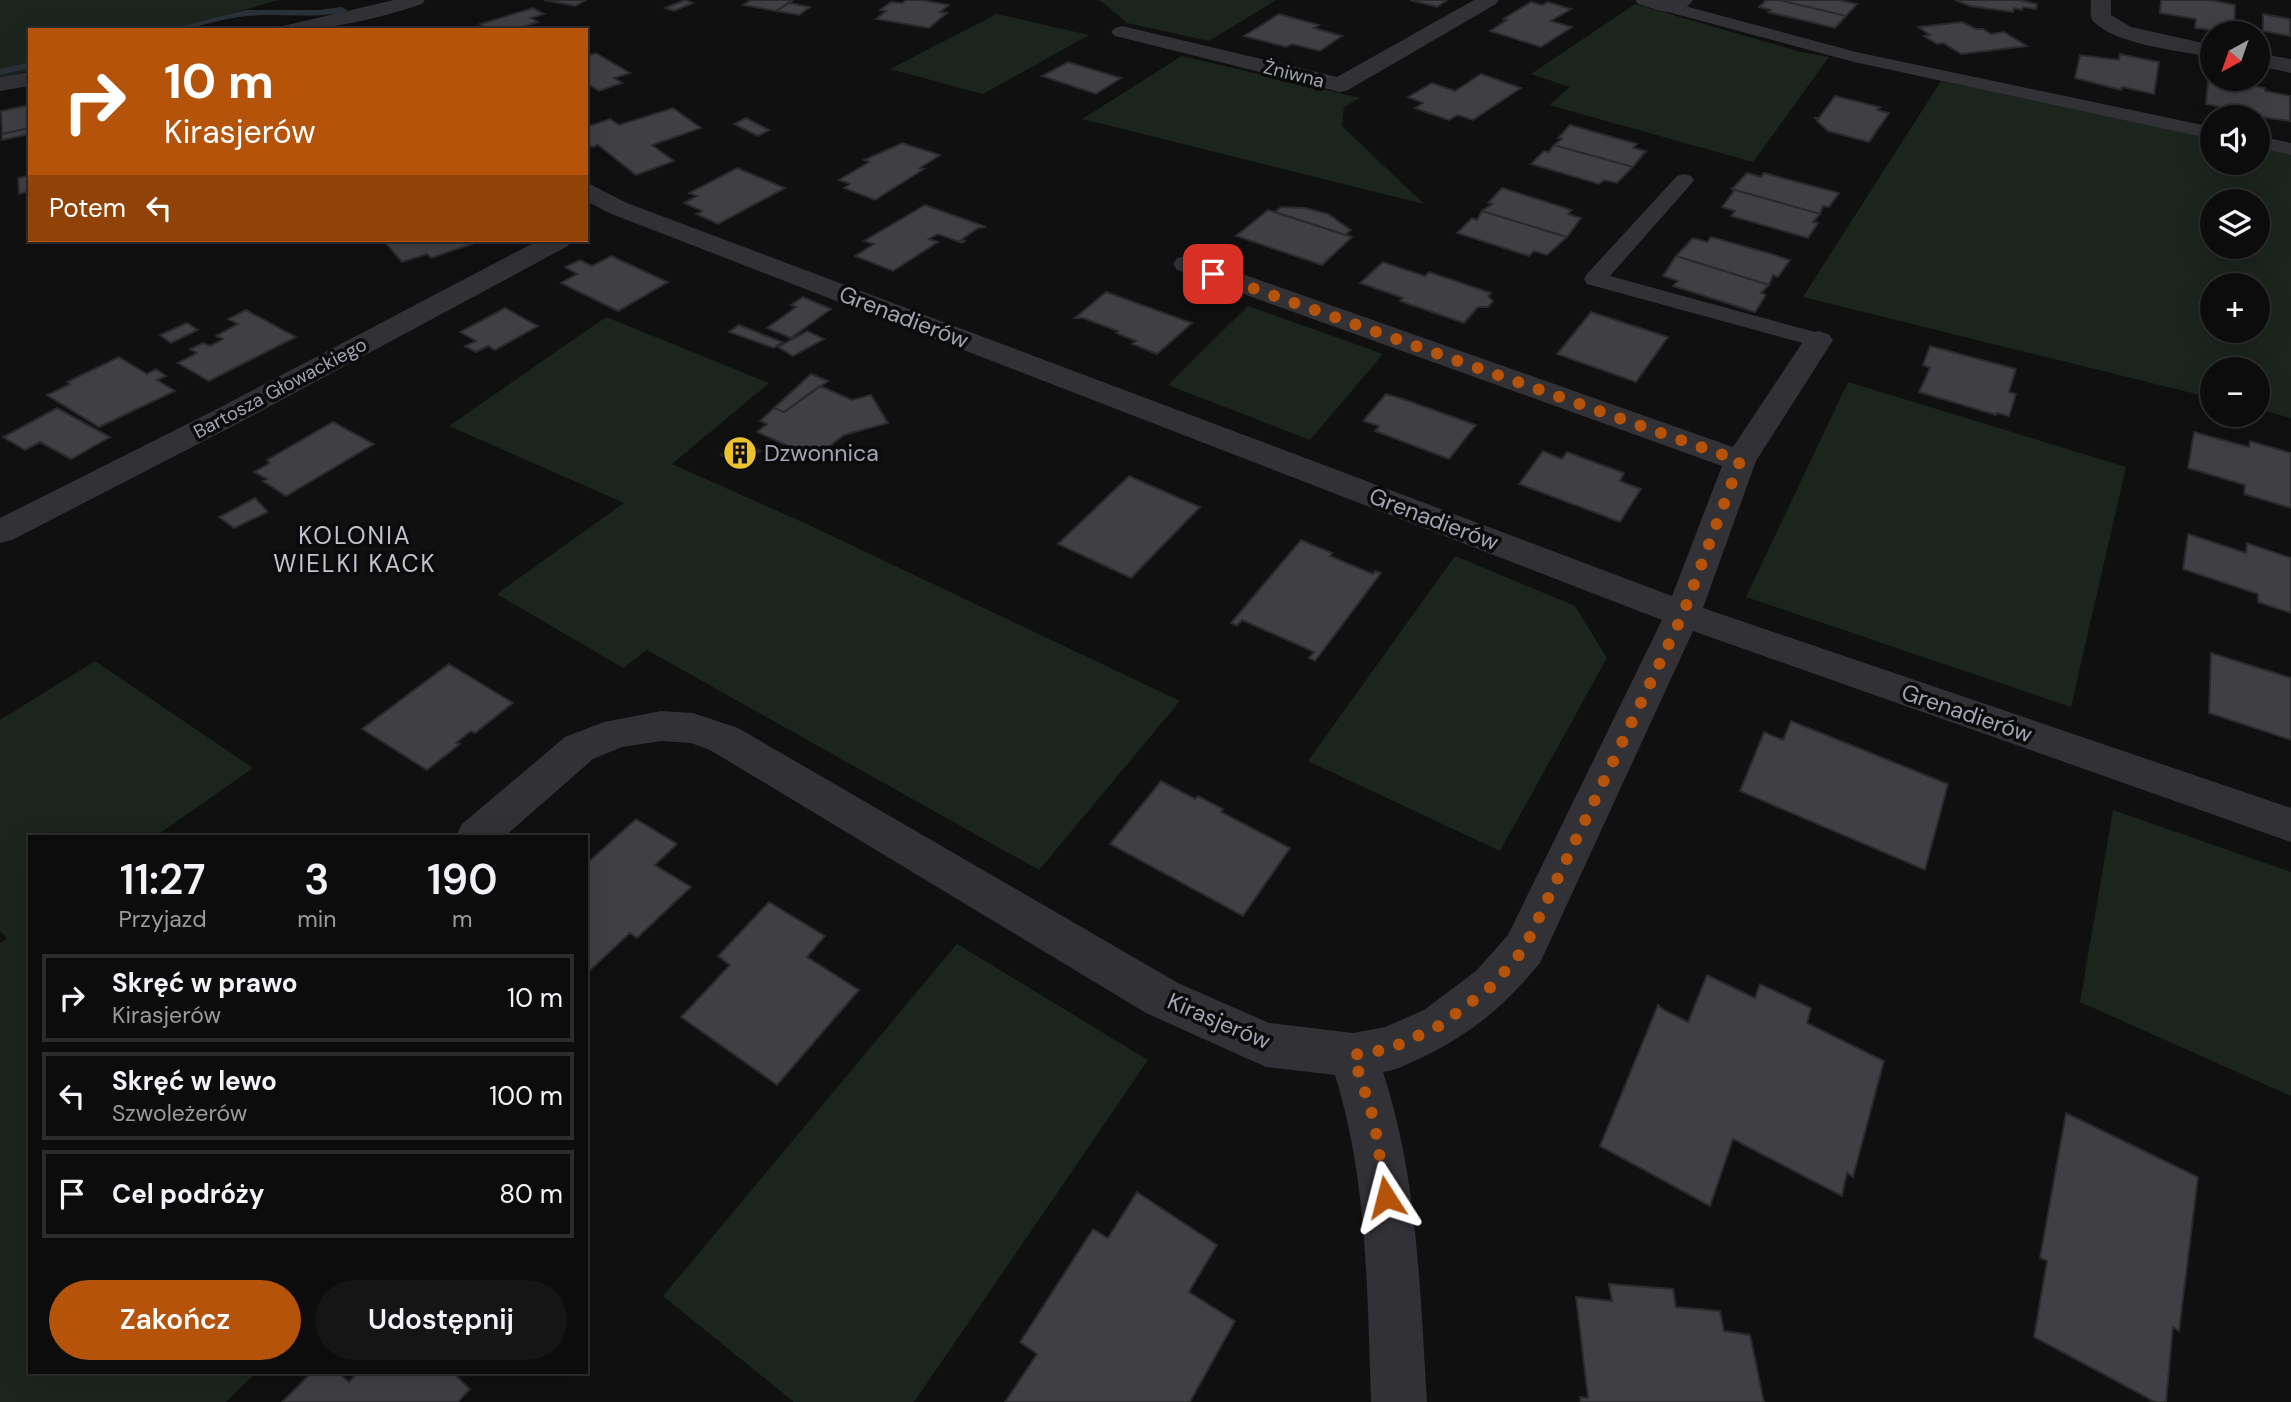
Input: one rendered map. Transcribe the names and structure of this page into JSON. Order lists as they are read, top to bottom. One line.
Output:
{"streets":{"street":["Żniwna","Grenadierów","Bartosza Głowackiego","Kirasjerów"]},"crossings":[["Grenadierów","Kirasjerów"]],"districts":["KOLONIA WIELKI KACK"],"places":{"building":["Dzwonnica"]},"north":"bottom left","page":{"map_buttons":["+","−"],"turn":["10 m","Kirasjerów"],"then":"Potem","eta":["11:27","Przyjazd","3","min","190","m"],"list":[{"name":"Skręć w prawo","note":"Kirasjerów","value":"10 m"},{"name":"Skręć w lewo","note":"Szwoleżerów","value":"100 m"},{"name":"Cel podróży","value":"80 m"}],"buttons":["Zakończ","Udostępnij"]}}
